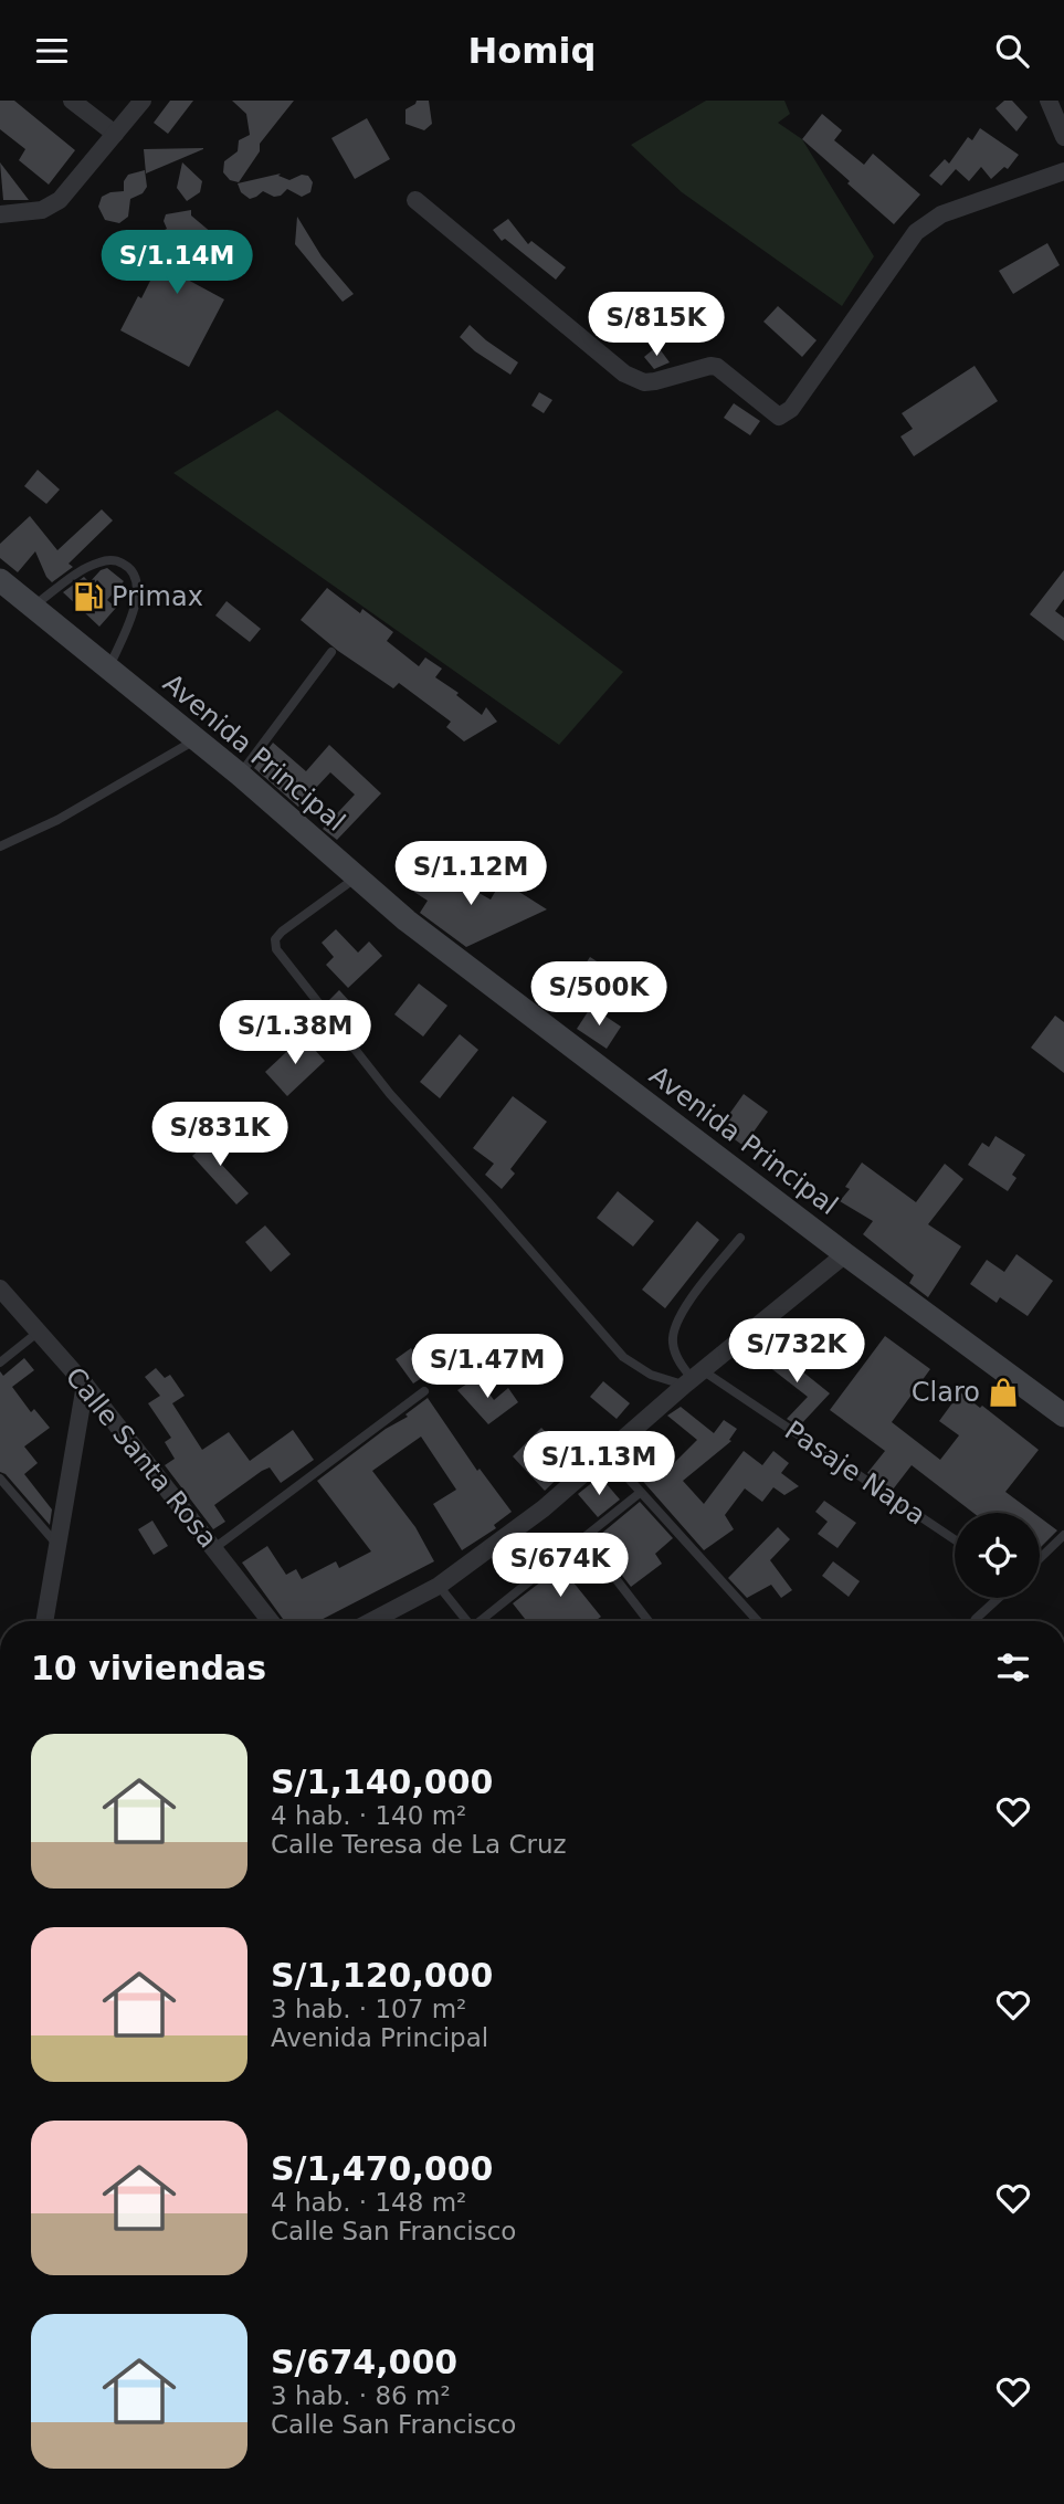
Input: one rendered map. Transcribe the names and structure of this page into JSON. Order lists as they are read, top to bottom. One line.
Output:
{"streets":{"main road":["Avenida Principal"],"street":["Calle Santa Rosa"],"lane":["Pasaje Napa"]},"places":{"fuel station":["Primax"],"shop":["Claro"]},"page":{"header":"Homiq","price":["S/1.14M","S/815K","S/1.12M","S/500K","S/1.38M","S/831K","S/732K","S/1.47M","S/1.13M","S/674K"],"heading":"10 viviendas","list":[{"name":"S/1,140,000","note":"4 hab. · 140 m² · Calle Teresa de La Cruz"},{"name":"S/1,120,000","note":"3 hab. · 107 m² · Avenida Principal"},{"name":"S/1,470,000","note":"4 hab. · 148 m² · Calle San Francisco"},{"name":"S/674,000","note":"3 hab. · 86 m² · Calle San Francisco"}]}}
